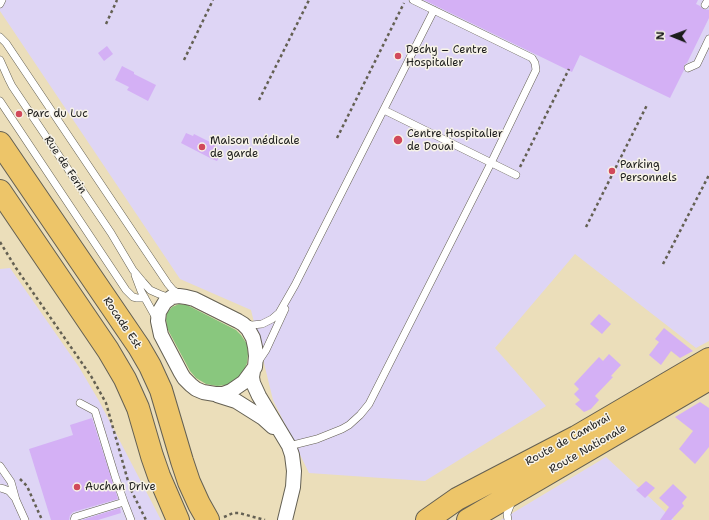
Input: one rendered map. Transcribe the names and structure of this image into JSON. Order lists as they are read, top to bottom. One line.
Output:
{"streets":{"main road":["Rocade Est","Route de Cambrai","Route Nationale"],"lane":["Rue de Ferin"]},"crossings":[["Route de Cambrai","Route Nationale"]],"places":["Dechy – Centre Hospitalier","Parc du Luc","Centre Hospitalier de Douai","Maison médicale de garde","Parking Personnels","Auchan Drive"],"north":"left"}
